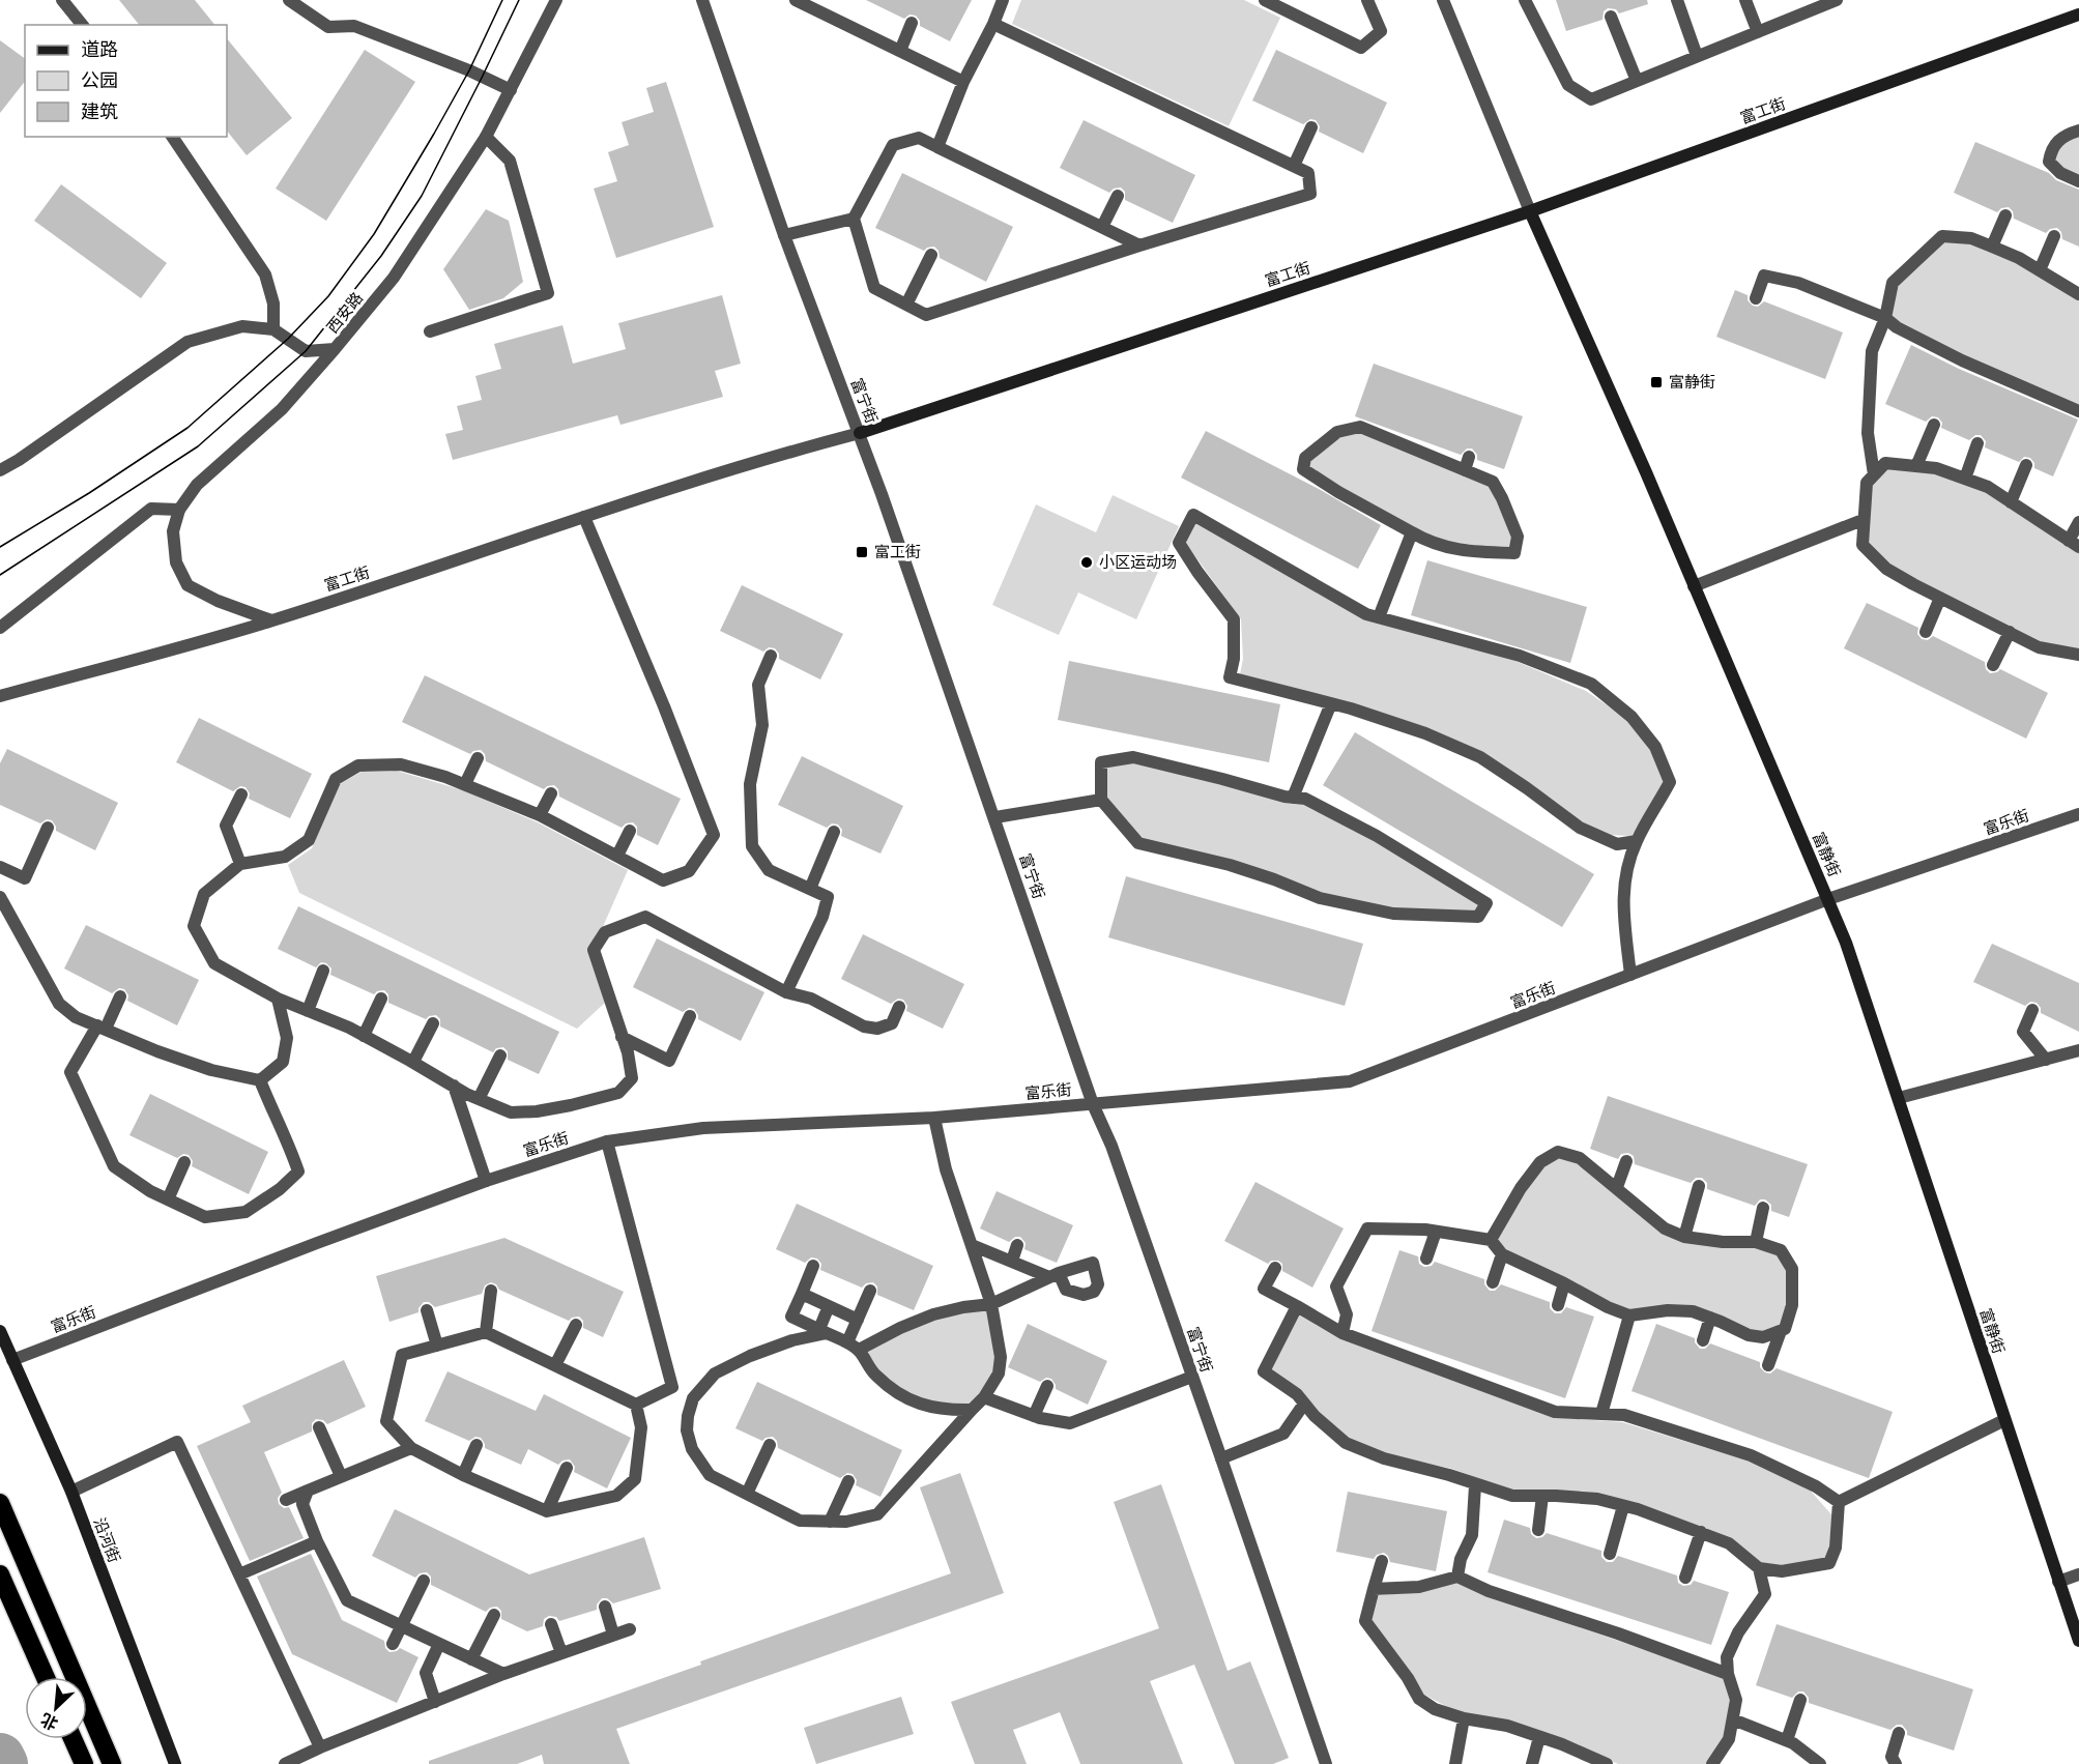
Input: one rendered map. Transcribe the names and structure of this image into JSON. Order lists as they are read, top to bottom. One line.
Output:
{"streets":{"street":["富工街","西安路","富宁街","富乐街","富静街","沿河街"]},"crossings":[["富工街","富宁街"],["富工街","富静街"],["富宁街","富乐街"],["富乐街","富静街"],["富乐街","沿河街"]],"places":{"transit":["富静街","富工街"],"other":["小区运动场"]},"legend":["道路","公园","建筑"],"north":"bottom left"}
